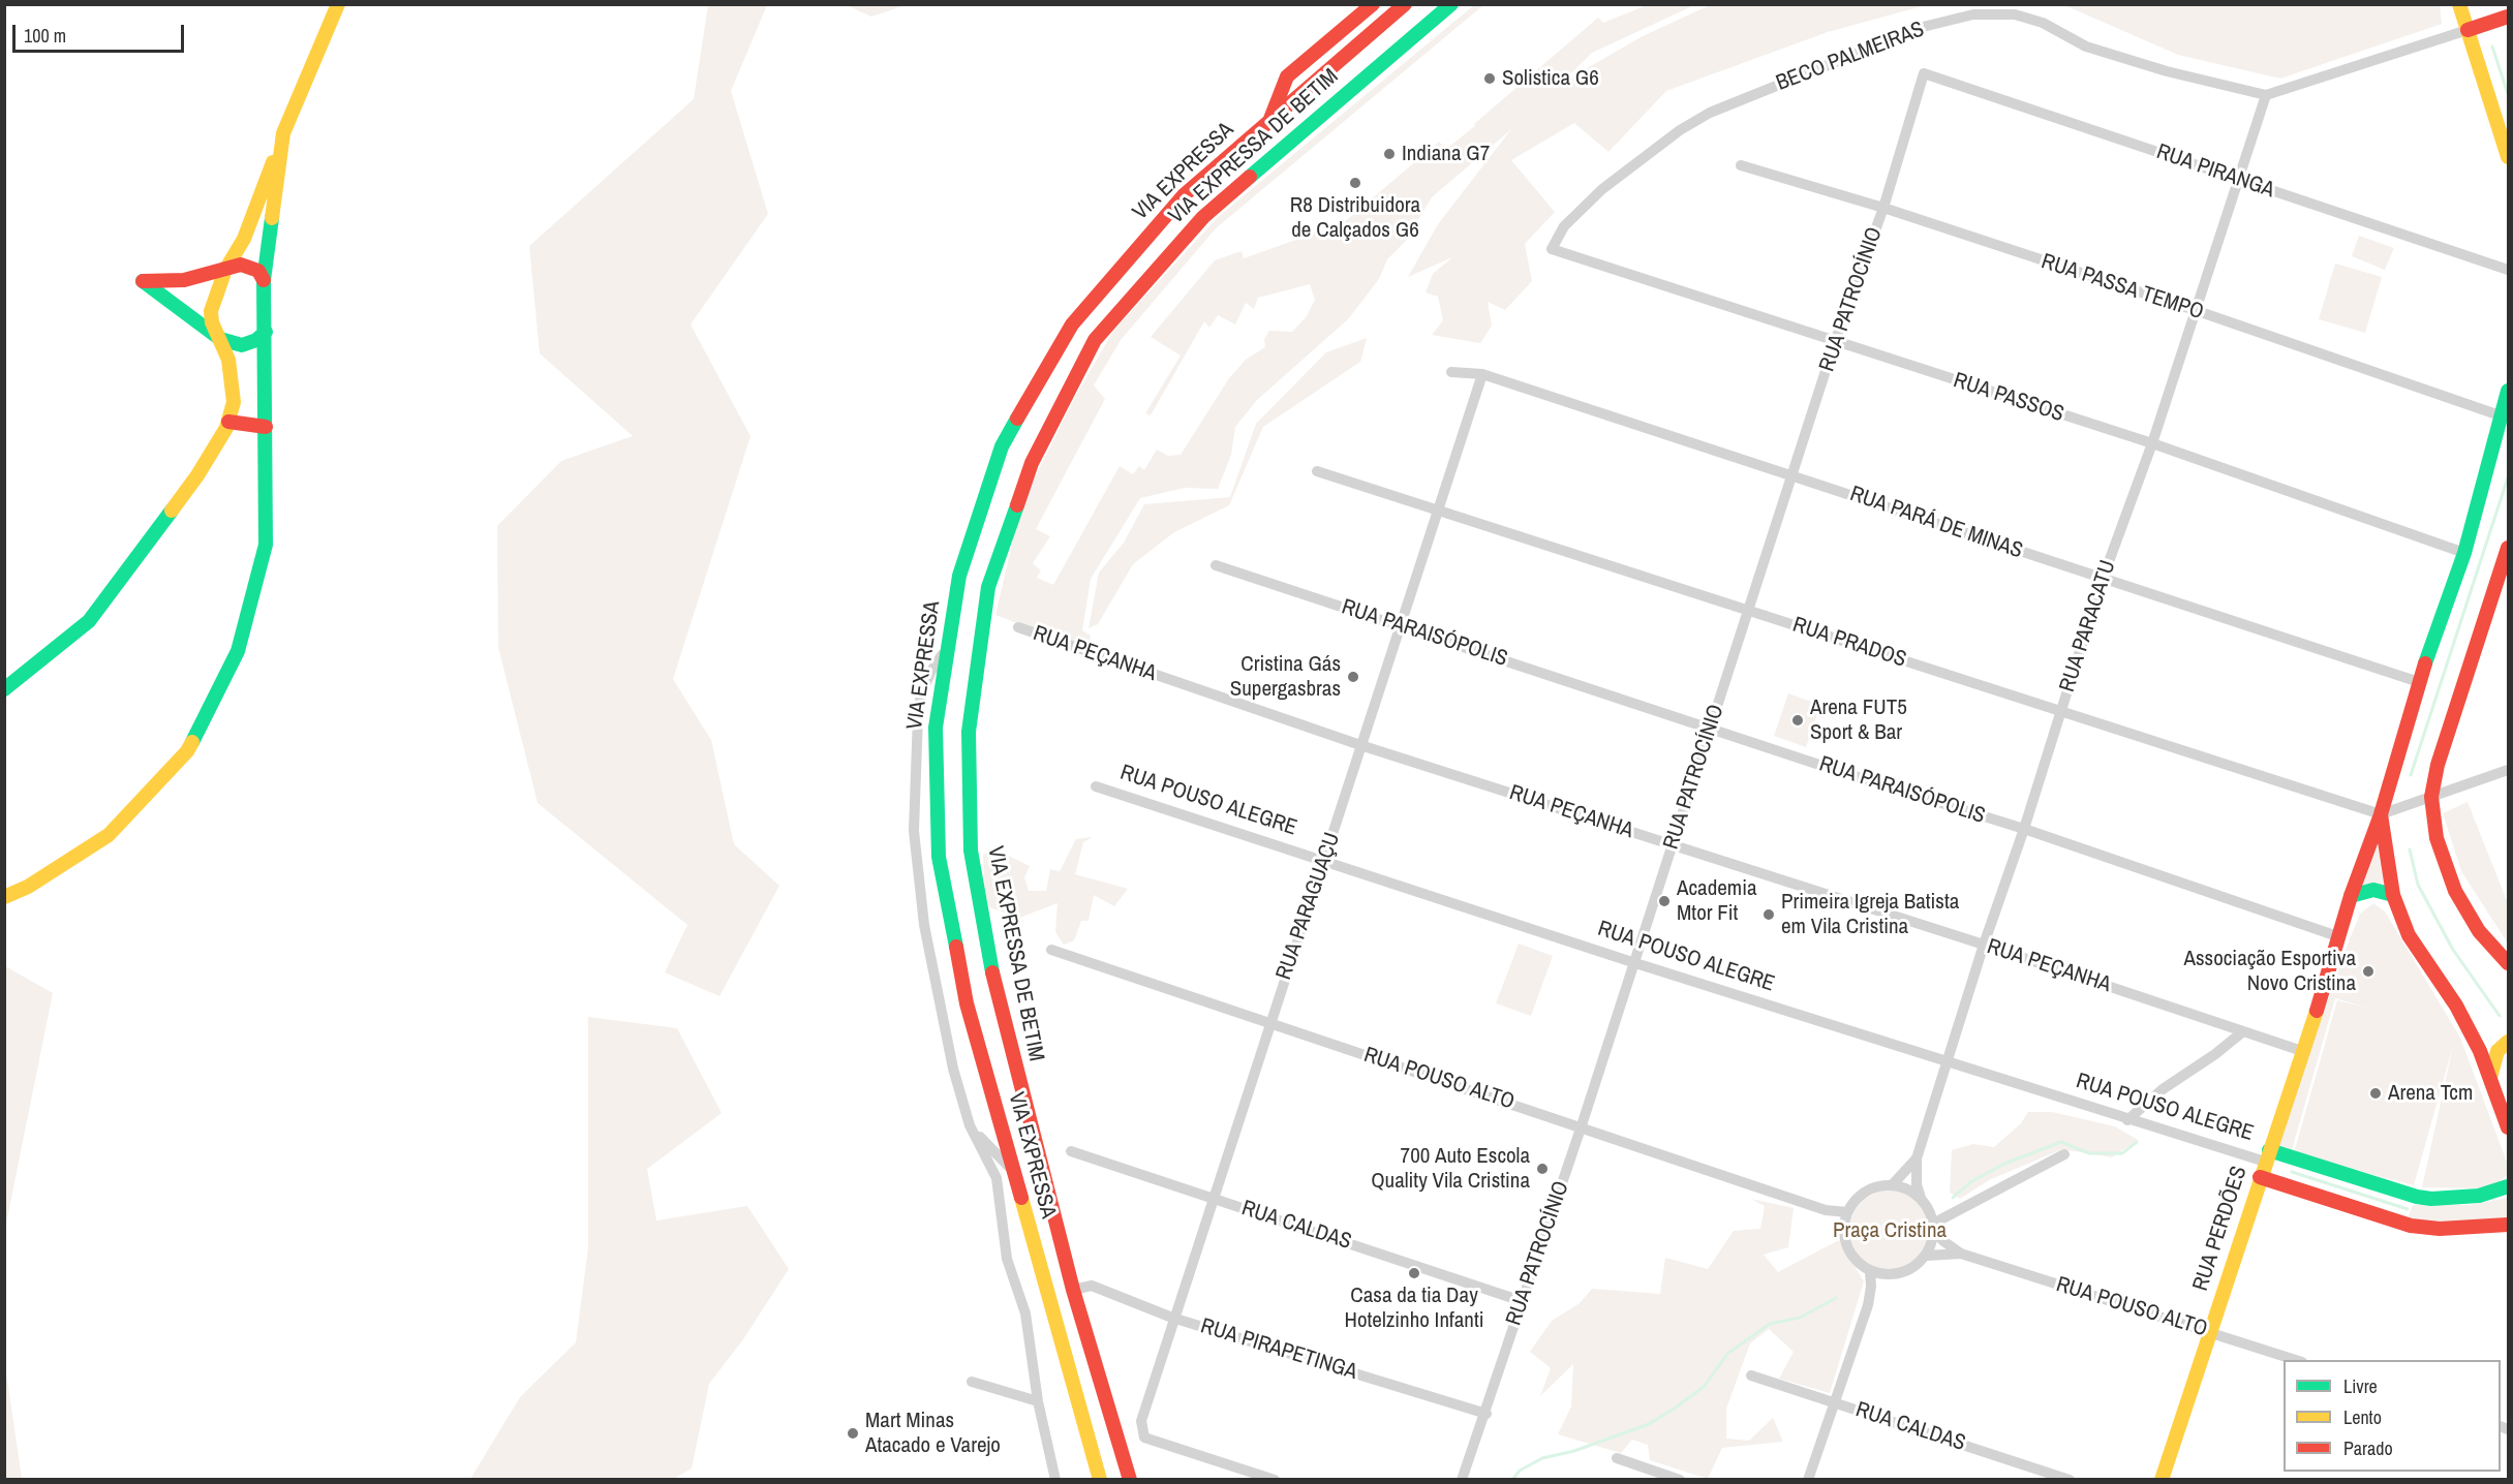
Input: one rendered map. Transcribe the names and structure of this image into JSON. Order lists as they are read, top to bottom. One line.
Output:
{"streets":{"main road":["VIA EXPRESSA DE BETIM","VIA EXPRESSA","RUA POUSO ALEGRE","RUA PERDÕES"],"street":["BECO PALMEIRAS","RUA PIRANGA","RUA PASSA TEMPO","RUA PATROCÍNIO","RUA PASSOS","RUA PARÁ DE MINAS","RUA PARACATU","RUA PARAISÓPOLIS","RUA PRADOS","RUA PEÇANHA","RUA PARAGUAÇU","RUA POUSO ALTO","RUA CALDAS","RUA PIRAPETINGA"]},"crossings":[["BECO PALMEIRAS","RUA PASSOS"],["BECO PALMEIRAS","RUA PARACATU"],["VIA EXPRESSA DE BETIM","RUA PIRAPETINGA"],["RUA PIRANGA","RUA PATROCÍNIO"],["RUA PIRANGA","RUA PARACATU"],["RUA PASSA TEMPO","RUA PATROCÍNIO"],["RUA PASSA TEMPO","RUA PARACATU"],["RUA PASSA TEMPO","RUA PERDÕES"],["RUA PATROCÍNIO","RUA PASSOS"],["RUA PATROCÍNIO","RUA PARÁ DE MINAS"],["RUA PATROCÍNIO","RUA PARAISÓPOLIS"],["RUA PATROCÍNIO","RUA PRADOS"],["RUA PATROCÍNIO","RUA PEÇANHA"],["RUA PATROCÍNIO","RUA POUSO ALEGRE"],["RUA PATROCÍNIO","RUA POUSO ALTO"],["RUA PATROCÍNIO","RUA CALDAS"],["RUA PATROCÍNIO","RUA PIRAPETINGA"],["RUA PASSOS","RUA PARACATU"],["RUA PASSOS","RUA PERDÕES"],["RUA PARÁ DE MINAS","RUA PARACATU"],["RUA PARÁ DE MINAS","RUA PARAGUAÇU"],["RUA PARÁ DE MINAS","RUA PERDÕES"],["RUA PARACATU","RUA PARAISÓPOLIS"],["RUA PARACATU","RUA PRADOS"],["RUA PARACATU","RUA PEÇANHA"],["RUA PARACATU","RUA POUSO ALEGRE"],["RUA PARACATU","RUA POUSO ALTO"],["RUA PARAISÓPOLIS","RUA PARAGUAÇU"],["RUA PARAISÓPOLIS","RUA PERDÕES"],["RUA PRADOS","RUA PARAGUAÇU"],["RUA PRADOS","RUA PERDÕES"],["RUA PEÇANHA","RUA PARAGUAÇU"],["RUA PEÇANHA","RUA PERDÕES"],["RUA POUSO ALEGRE","RUA PARAGUAÇU"],["RUA POUSO ALEGRE","RUA PERDÕES"],["RUA PARAGUAÇU","RUA POUSO ALTO"],["RUA PARAGUAÇU","RUA CALDAS"],["RUA PARAGUAÇU","RUA PIRAPETINGA"],["RUA POUSO ALTO","RUA PERDÕES"]],"parks":["Praça Cristina"],"places":["Solistica G6","Indiana G7","R8 Distribuidora de Calçados G6","Cristina Gás Supergasbras","Arena FUT5 Sport & Bar","Academia Mtor Fit","Primeira Igreja Batista em Vila Cristina","Associação Esportiva Novo Cristina","Arena Tcm","700 Auto Escola Quality Vila Cristina","Casa da tia Day Hotelzinho Infanti","Mart Minas Atacado e Varejo"],"legend":["Livre","Lento","Parado"],"scale_bar":"100 m"}
